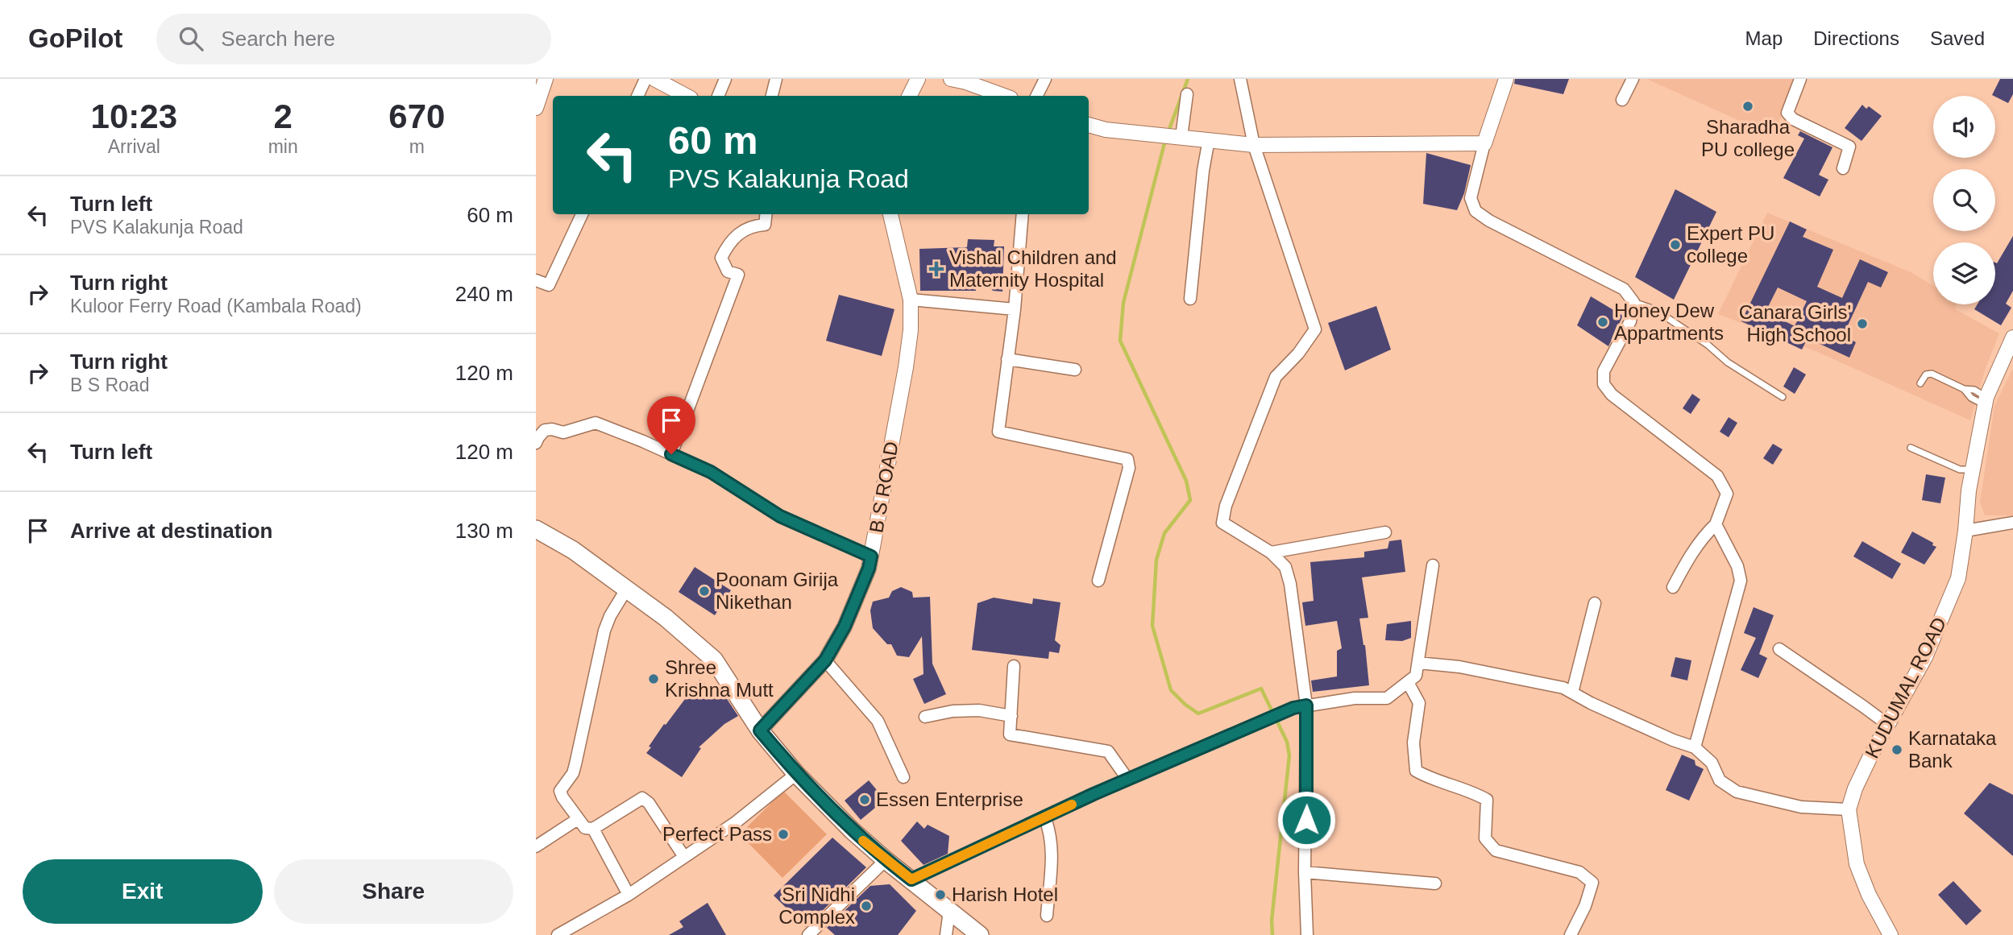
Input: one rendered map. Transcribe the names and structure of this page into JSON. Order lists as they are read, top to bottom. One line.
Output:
{"streets":{"street":["B S ROAD","KUDUMAL ROAD"]},"places":{"other":["Sharadha PU college","Expert PU college","Honey Dew Appartments","Canara Girls' High School","Poonam Girija Nikethan","Shree Krishna Mutt","Karnataka Bank","Essen Enterprise","Perfect Pass","Harish Hotel","Sri Nidhi Complex"],"health":["Vishal Children and Maternity Hospital"]},"page":{"header":"GoPilot","search":"Search here","nav":["Map","Directions","Saved"],"eta":["10:23","Arrival","2","min","670","m"],"turn":["60 m","PVS Kalakunja Road"],"list":[{"name":"Turn left","note":"PVS Kalakunja Road","value":"60 m"},{"name":"Turn right","note":"Kuloor Ferry Road (Kambala Road)","value":"240 m"},{"name":"Turn right","note":"B S Road","value":"120 m"},{"name":"Turn left","value":"120 m"},{"name":"Arrive at destination","value":"130 m"}],"buttons":["Exit","Share"]}}
